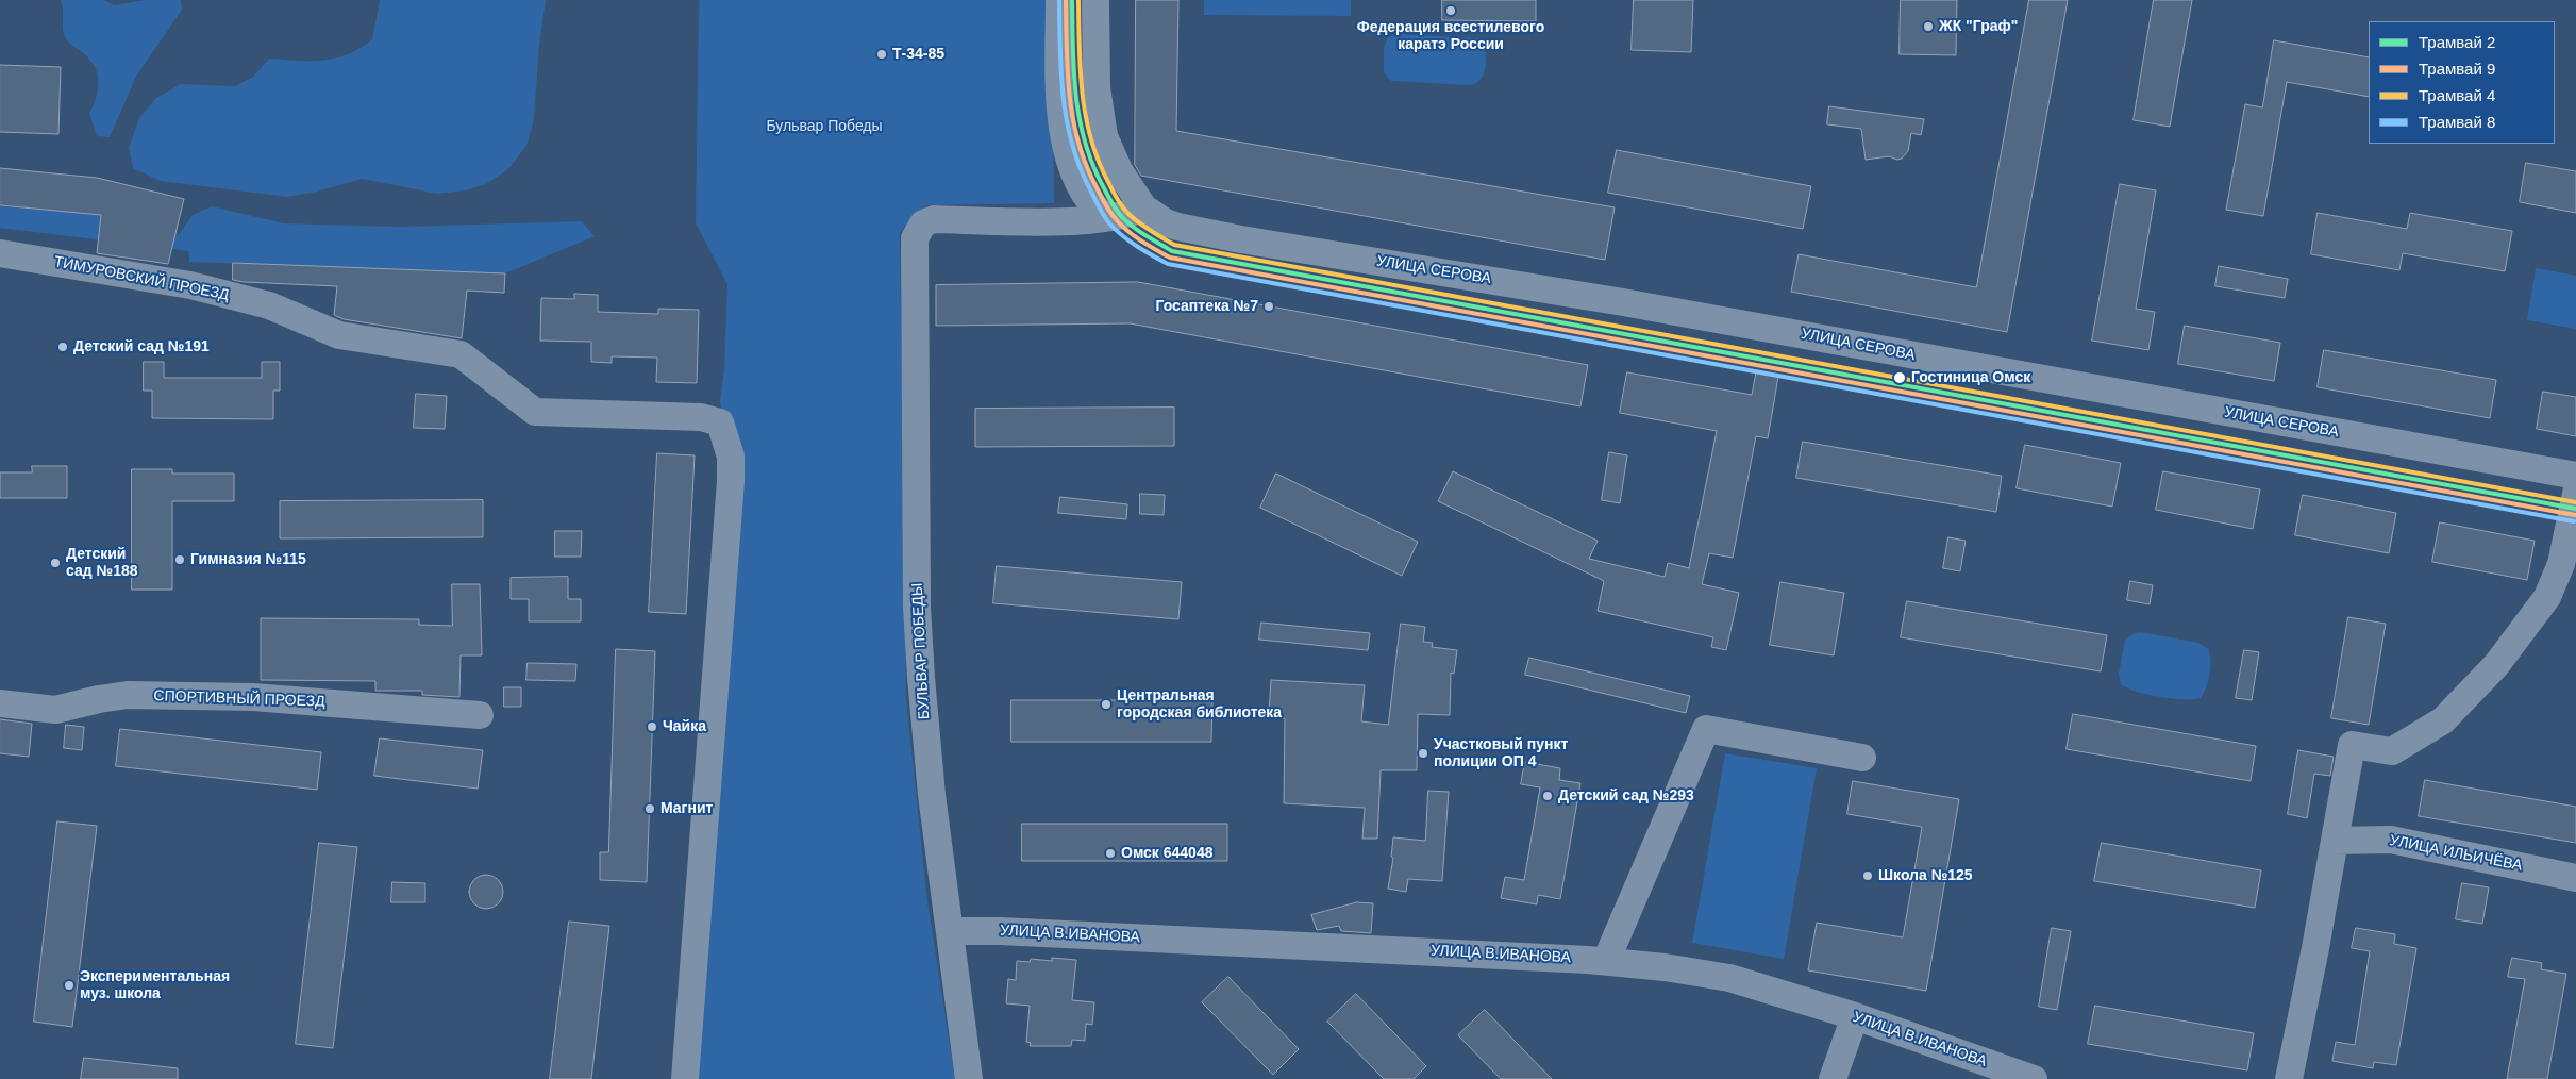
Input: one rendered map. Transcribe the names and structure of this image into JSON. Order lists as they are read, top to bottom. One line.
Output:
{"streets":{"street":["УЛИЦА СЕРОВА","ТИМУРОВСКИЙ ПРОЕЗД","БУЛЬВАР ПОБЕДЫ","СПОРТИВНЫЙ ПРОЕЗД","УЛИЦА ИЛЬИЧЁВА","УЛИЦА В.ИВАНОВА"]},"crossings":[["БУЛЬВАР ПОБЕДЫ","УЛИЦА В.ИВАНОВА"]],"parks":["Бульвар Победы"],"places":["Федерация всестилевого каратэ России","ЖК \"Граф\"","Т-34-85","Госаптека №7","Детский сад №191","Гостиница Омск","Гимназия №115","Детский сад №188","Центральная городская библиотека","Чайка","Участковый пункт полиции ОП 4","Детский сад №293","Магнит","Омск 644048","Школа №125","Экспериментальная муз. школа"],"lines":["tram line 2","tram line 9","tram line 4","tram line 8"],"legend":["Трамвай 2","Трамвай 9","Трамвай 4","Трамвай 8"]}
